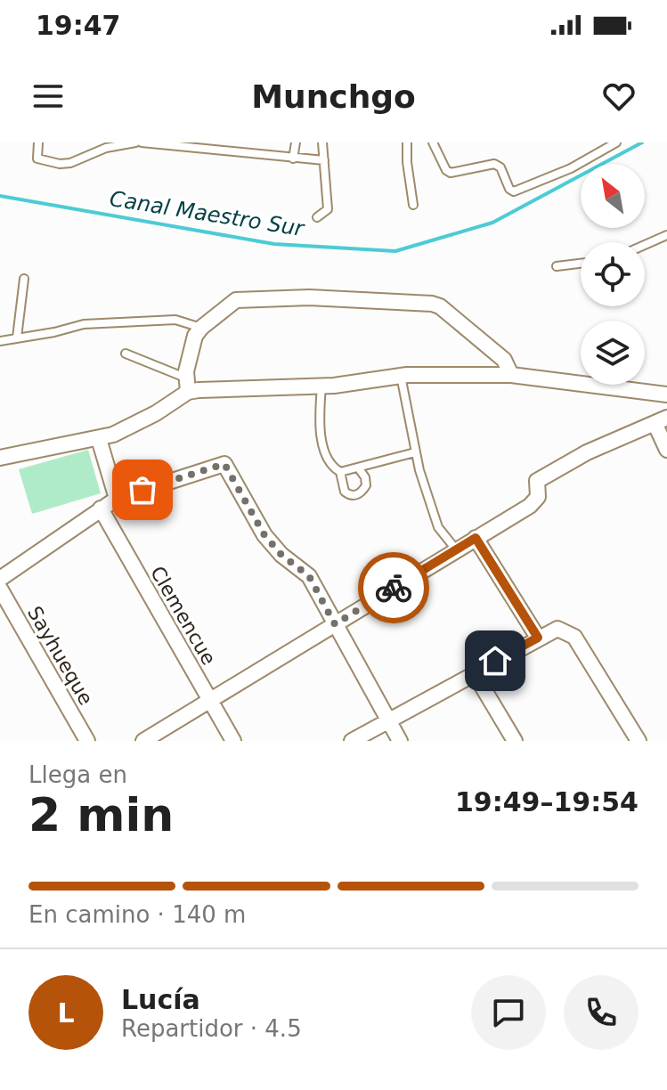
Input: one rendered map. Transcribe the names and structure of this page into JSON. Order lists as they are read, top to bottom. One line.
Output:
{"streets":{"street":["Clemencue","Sayhueque"]},"water":["Canal Maestro Sur"],"north":"top left","page":{"status":"19:47","header":"Munchgo","heading":["2 min","Llega en","19:49–19:54"],"panel":["Lucía","Repartidor · 4.5"],"bar":"En camino · 140 m","round":"L"}}
